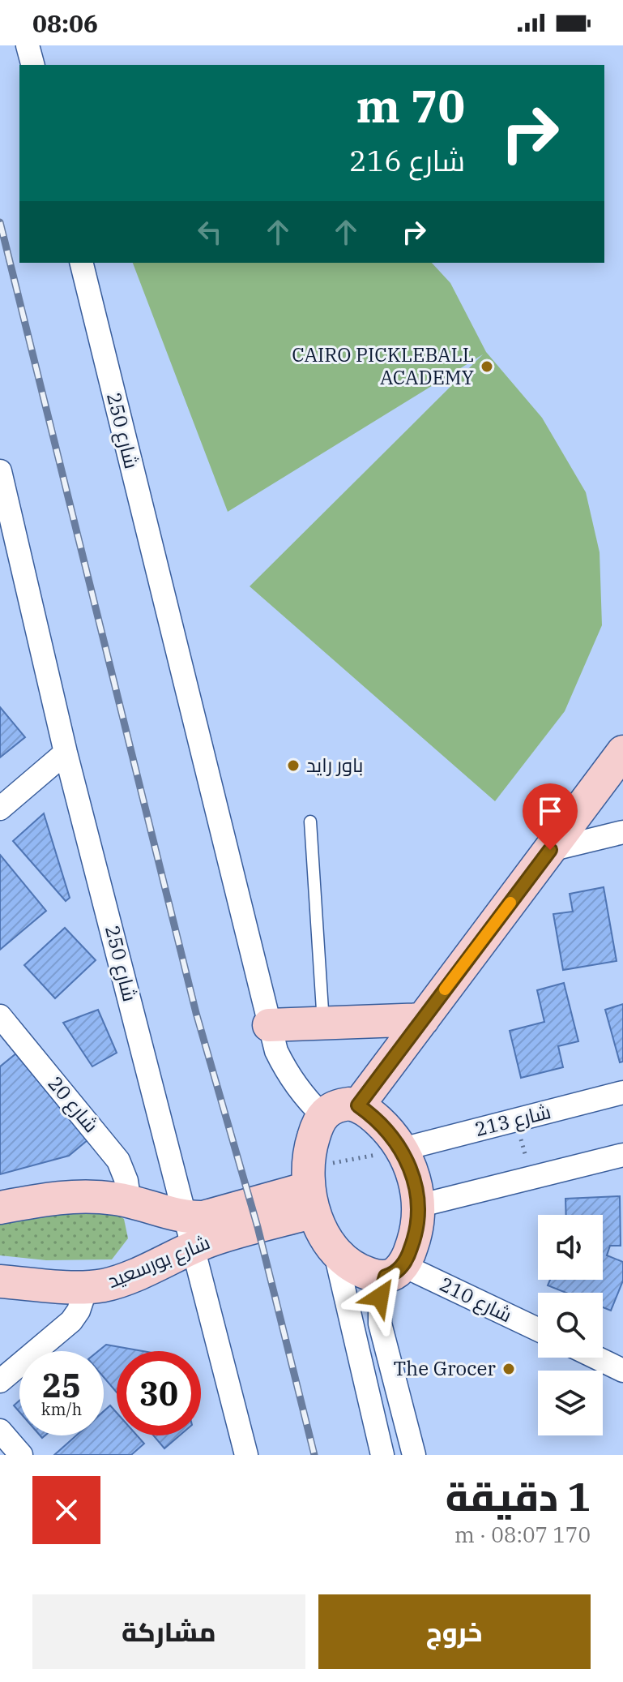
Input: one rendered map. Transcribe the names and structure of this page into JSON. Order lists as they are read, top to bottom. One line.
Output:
{"streets":{"main road":["شارع بورسعيد"],"street":["شارع 250","شارع 20","شارع 213","شارع 210"]},"crossings":[["شارع 250","شارع بورسعيد"],["شارع 20","شارع بورسعيد"],["شارع 213","شارع بورسعيد"],["شارع 213","شارع 210"],["شارع بورسعيد","شارع 210"]],"places":["CAIRO PICKLEBALL ACADEMY","باور رايد","The Grocer"],"page":{"status":"08:06","turn":["70 m","شارع 216"],"speed":"25 km/h","limit":"30","heading":["1 دقيقة","170 m · 08:07"],"buttons":["خروج","مشاركة"]}}
